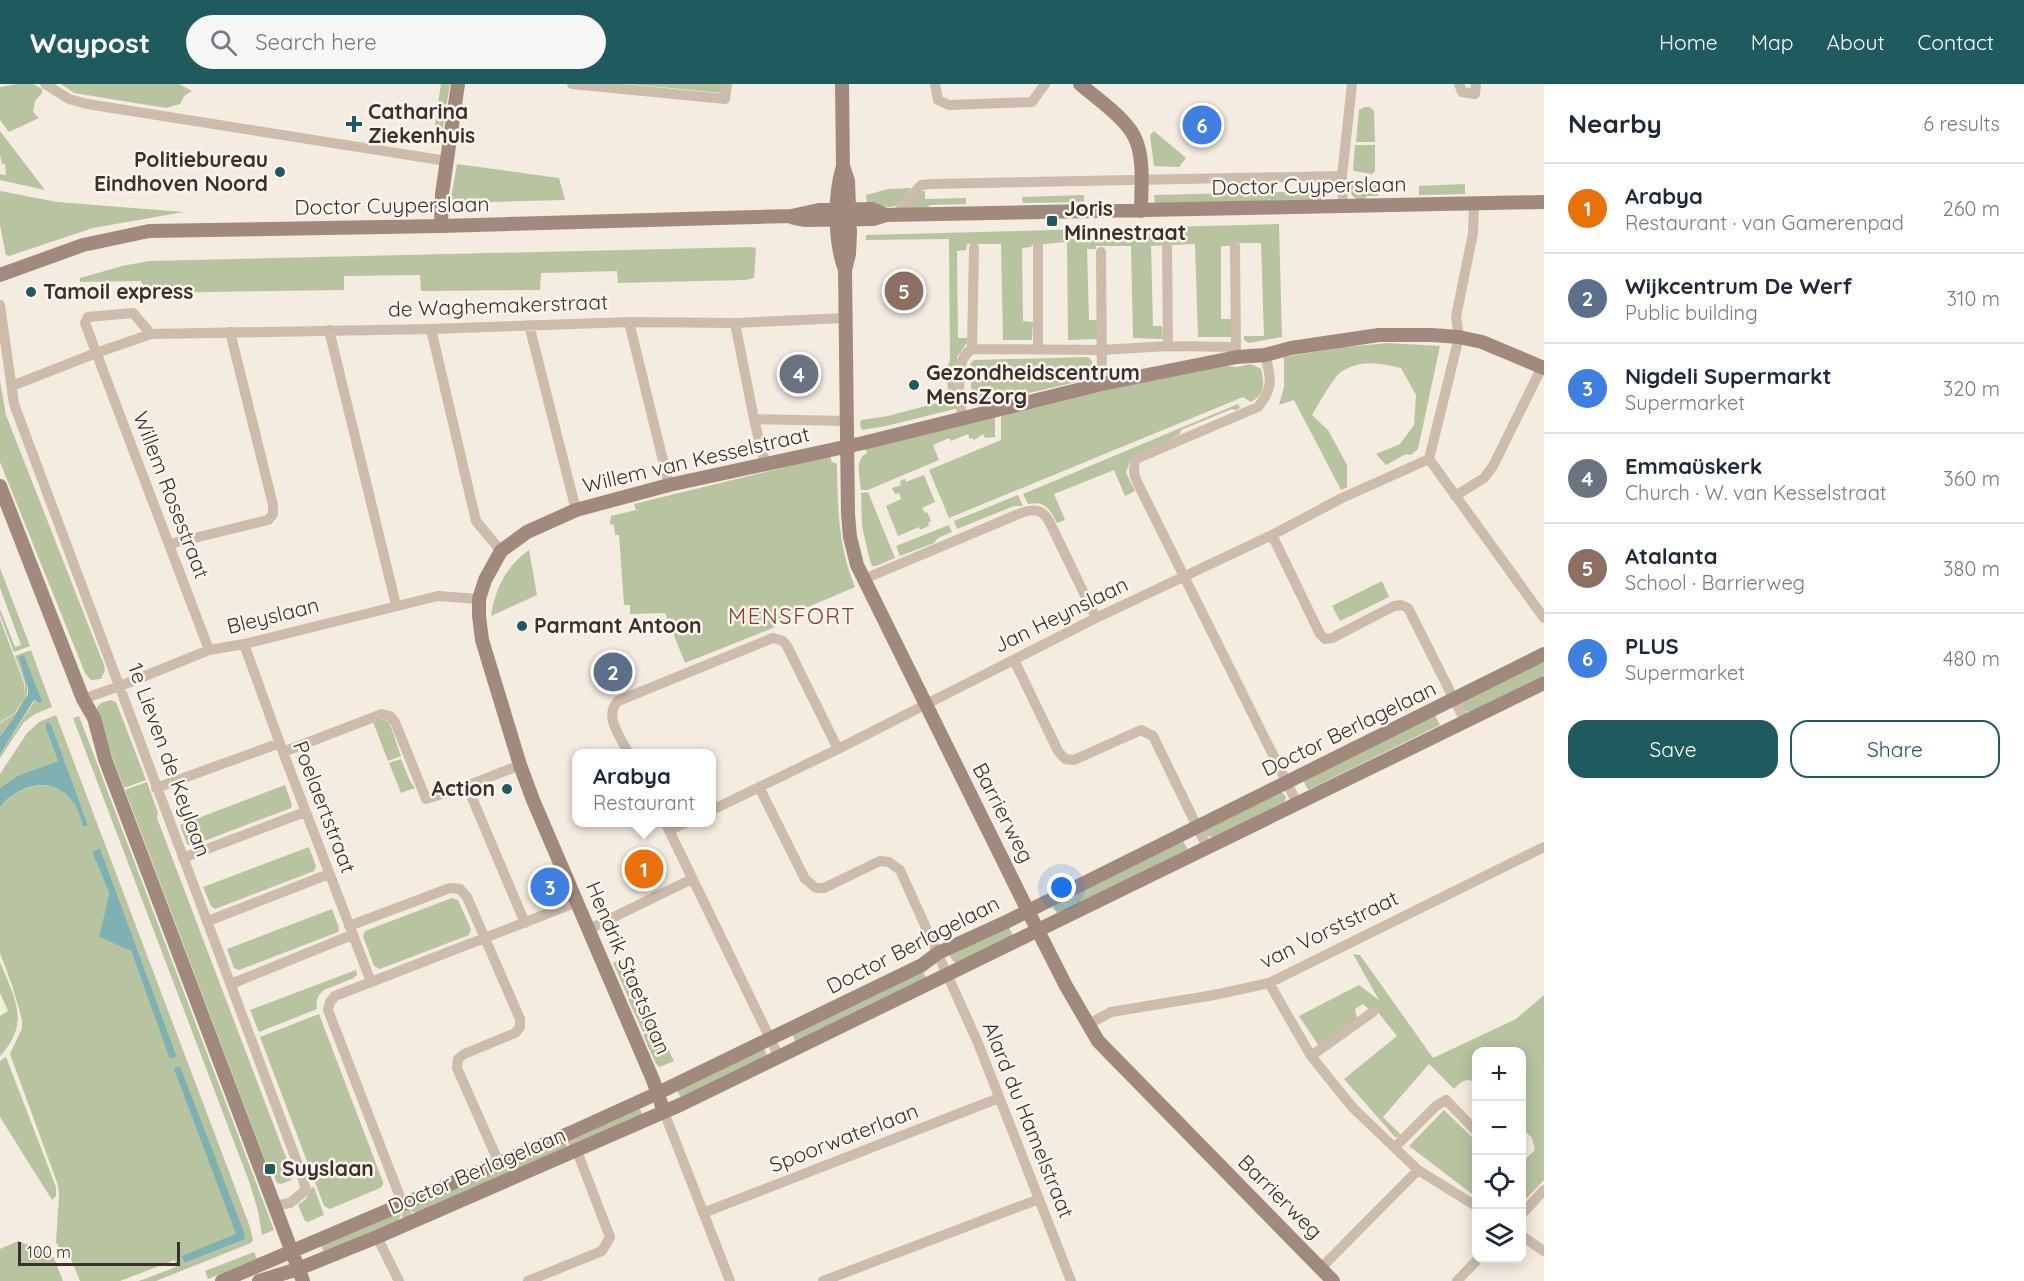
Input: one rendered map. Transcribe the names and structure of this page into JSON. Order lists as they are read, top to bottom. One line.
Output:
{"streets":{"street":["Doctor Cuyperslaan","de Waghemakerstraat","Willem van Kesselstraat","Willem Rosestraat","Jan Heynslaan","Bleyslaan","Doctor Berlagelaan","1e Lieven de Keylaan","Poelaertstraat","Barrierweg","van Vorststraat","Hendrik Staetslaan","Alard du Hamelstraat","Spoorwaterlaan"]},"crossings":[["Doctor Cuyperslaan","Barrierweg"],["de Waghemakerstraat","Willem Rosestraat"],["de Waghemakerstraat","1e Lieven de Keylaan"],["de Waghemakerstraat","Barrierweg"],["Willem van Kesselstraat","Bleyslaan"],["Willem van Kesselstraat","Barrierweg"],["Willem van Kesselstraat","Hendrik Staetslaan"],["Willem Rosestraat","Bleyslaan"],["Jan Heynslaan","Barrierweg"],["Jan Heynslaan","Alard du Hamelstraat"],["Bleyslaan","1e Lieven de Keylaan"],["Bleyslaan","Poelaertstraat"],["Bleyslaan","Hendrik Staetslaan"],["Doctor Berlagelaan","Barrierweg"],["Doctor Berlagelaan","Hendrik Staetslaan"],["Doctor Berlagelaan","Alard du Hamelstraat"],["Barrierweg","van Vorststraat"],["Hendrik Staetslaan","Spoorwaterlaan"],["Alard du Hamelstraat","Spoorwaterlaan"]],"districts":["MENSFORT"],"places":{"health":["Catharina Ziekenhuis"],"other":["Politiebureau Eindhoven Noord","Tamoil express","Gezondheidscentrum MensZorg","Parmant Antoon","Action"],"transit":["Joris Minnestraat","Suyslaan"]},"scale_bar":"100 m","page":{"header":"Waypost","search":"Search here","nav":["Home","Map","About","Contact"],"heading":["Nearby","6 results"],"pins":["6","5","4","2","1","3"],"list":[{"mark":"1","name":"Arabya","note":"Restaurant · van Gamerenpad","value":"260 m"},{"mark":"2","name":"Wijkcentrum De Werf","note":"Public building","value":"310 m"},{"mark":"3","name":"Nigdeli Supermarkt","note":"Supermarket","value":"320 m"},{"mark":"4","name":"Emmaüskerk","note":"Church · W. van Kesselstraat","value":"360 m"},{"mark":"5","name":"Atalanta","note":"School · Barrierweg","value":"380 m"},{"mark":"6","name":"PLUS","note":"Supermarket","value":"480 m"}],"buttons":["Save","Share"],"popup":["Arabya","Restaurant"],"map_buttons":["+","−"],"scale":"100 m"}}
